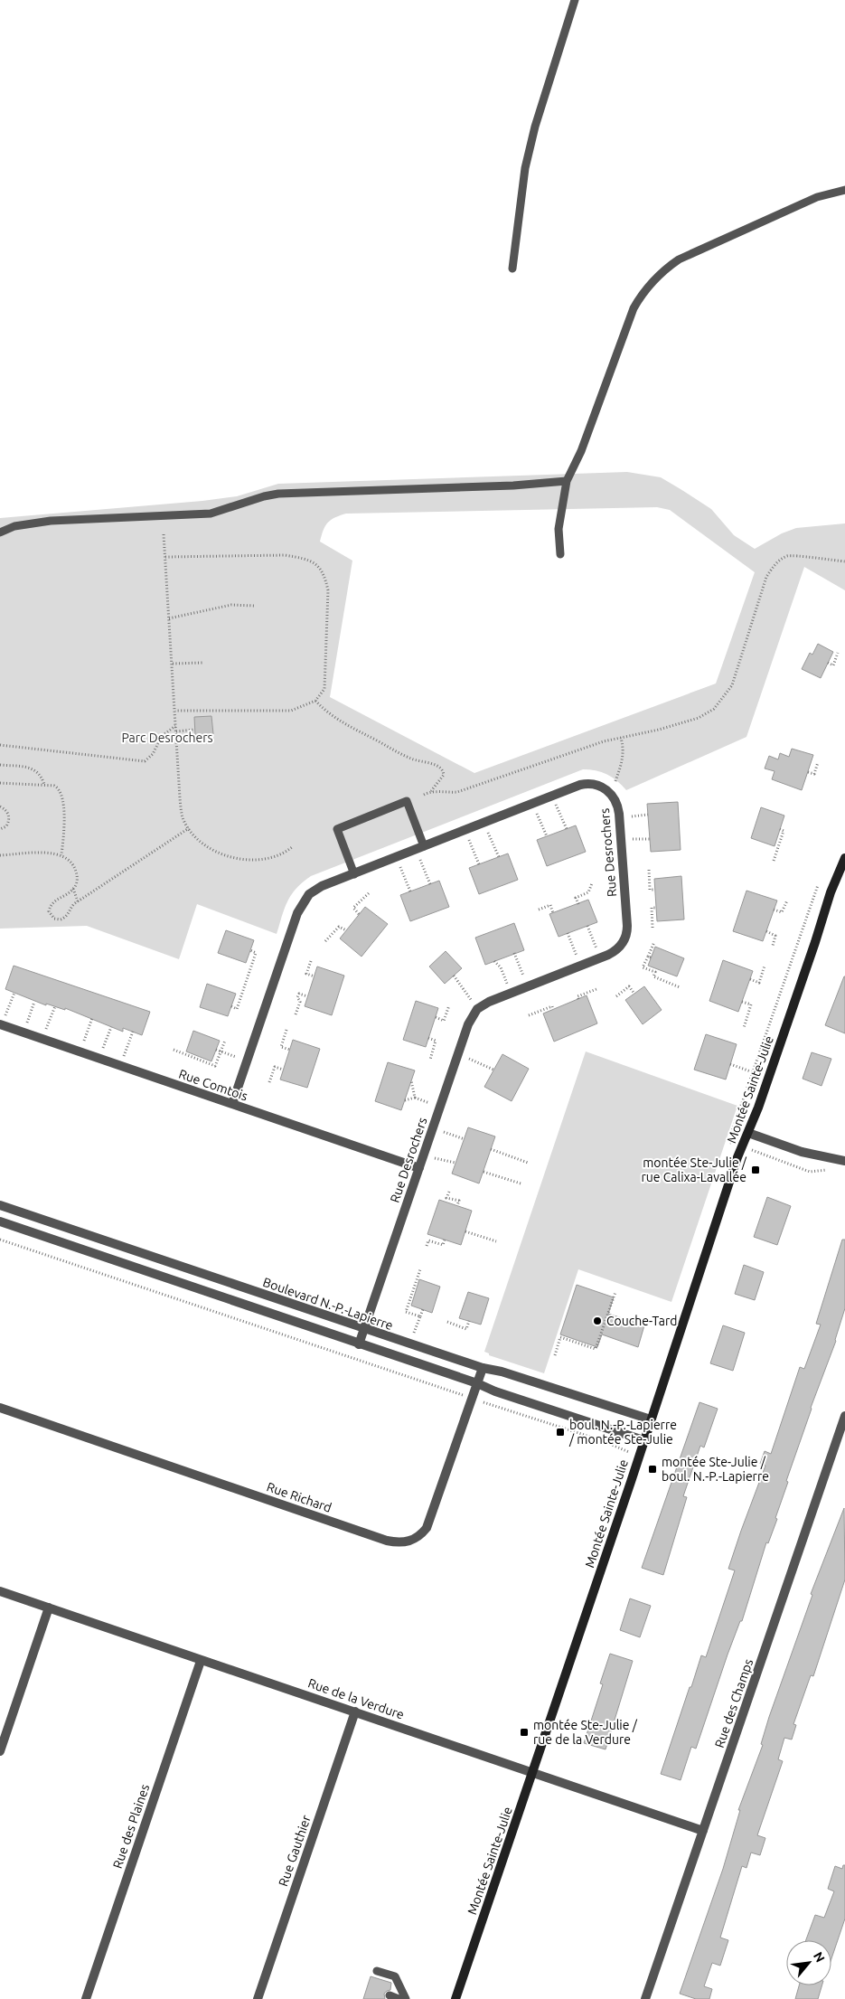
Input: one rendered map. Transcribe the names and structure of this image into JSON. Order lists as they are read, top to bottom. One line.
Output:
{"streets":{"main road":["Montée Sainte-Julie"],"street":["Rue Desrochers","Rue Comtois","Boulevard N.-P.-Lapierre","Rue Richard","Rue de la Verdure","Rue des Champs","Rue des Plaines","Rue Gauthier"]},"crossings":[["Rue Desrochers","Rue Comtois"],["Rue Desrochers","Boulevard N.-P.-Lapierre"],["Montée Sainte-Julie","Boulevard N.-P.-Lapierre"],["Montée Sainte-Julie","Rue de la Verdure"],["Boulevard N.-P.-Lapierre","Rue Richard"],["Rue de la Verdure","Rue des Champs"],["Rue de la Verdure","Rue des Plaines"],["Rue de la Verdure","Rue Gauthier"]],"parks":["Parc Desrochers"],"places":{"transit":["montée Ste-Julie / rue Calixa-Lavallée","boul. N.-P.-Lapierre / montée Ste-Julie","montée Ste-Julie / boul. N.-P.-Lapierre","montée Ste-Julie / rue de la Verdure"],"other":["Couche-Tard"]},"north":"top right"}
